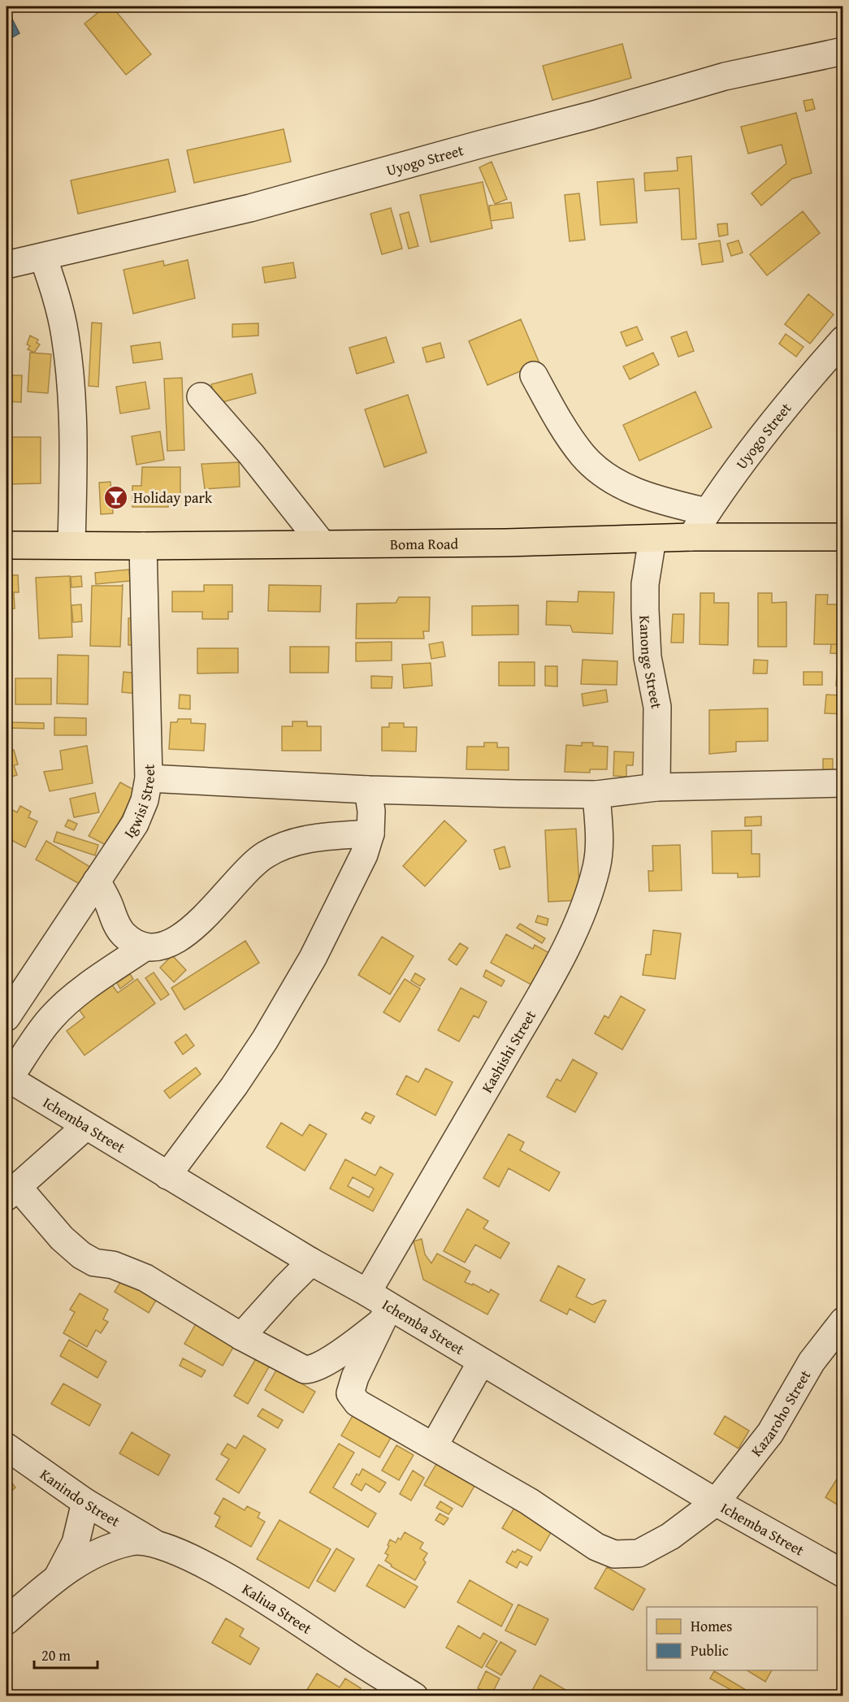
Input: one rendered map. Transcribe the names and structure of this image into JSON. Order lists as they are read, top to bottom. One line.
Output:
{"streets":{"main road":["Boma Road"],"street":["Uyogo Street","Kanonge Street","Igwisi Street","Kashishi Street","Ichemba Street","Kazaroho Street","Kanindo Street","Kaliua Street"]},"crossings":[["Uyogo Street","Boma Road"],["Boma Road","Kanonge Street"],["Boma Road","Igwisi Street"],["Kashishi Street","Ichemba Street"],["Ichemba Street","Kazaroho Street"],["Kanindo Street","Kaliua Street"]],"places":{"bar":["Holiday park"]},"legend":["Homes","Public"],"scale_bar":"20 m"}
